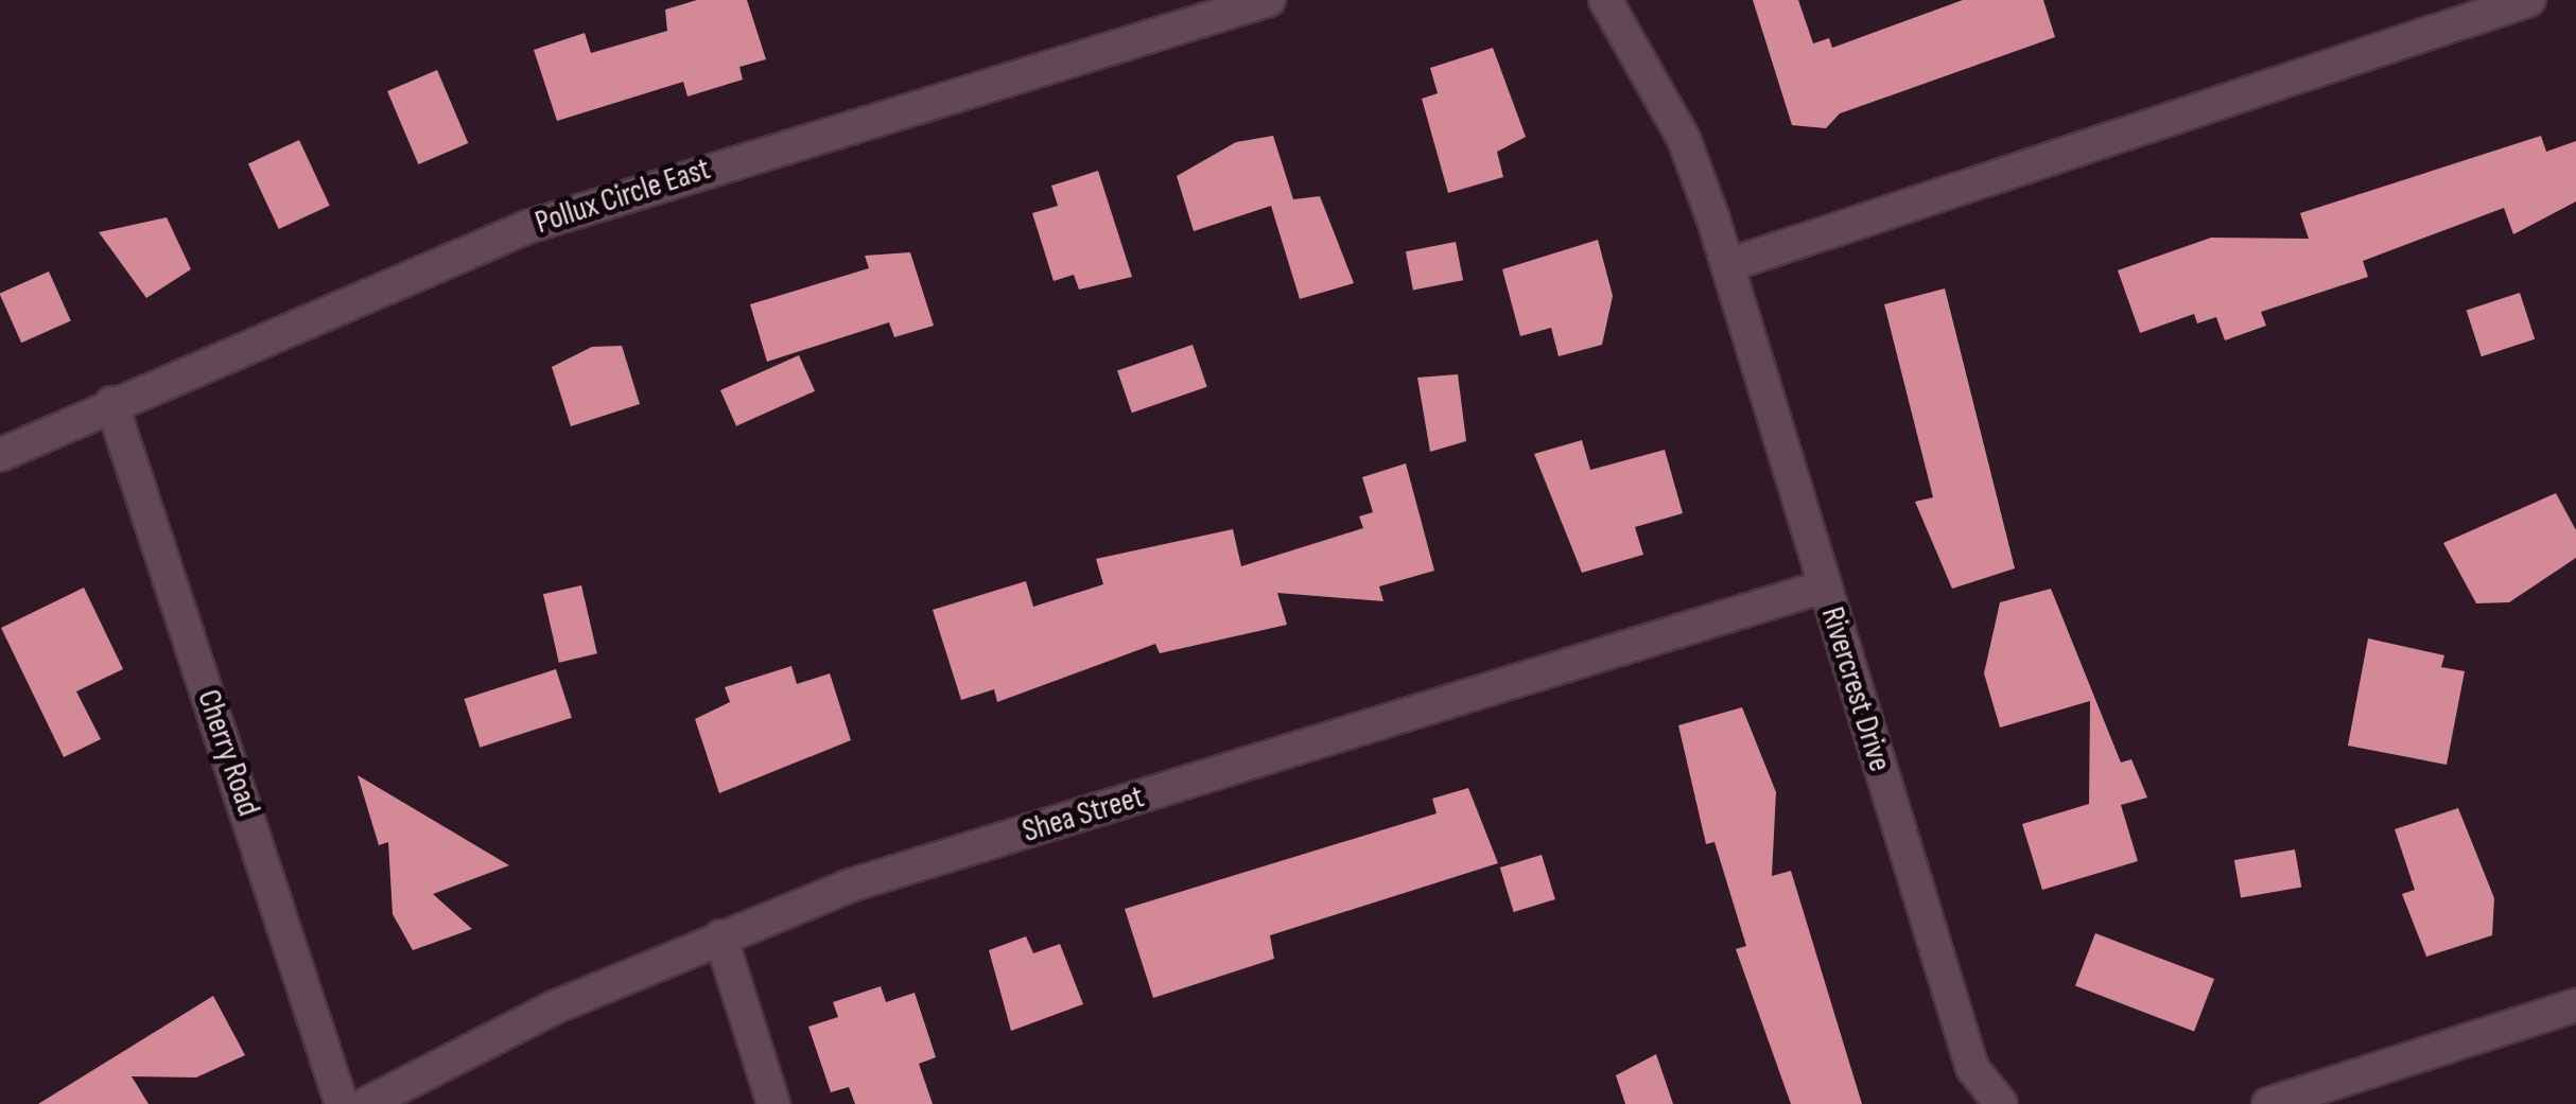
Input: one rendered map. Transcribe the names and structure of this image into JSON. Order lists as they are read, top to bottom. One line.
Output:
{"streets":{"street":["Pollux Circle East","Rivercrest Drive","Cherry Road","Shea Street"]},"crossings":[["Pollux Circle East","Cherry Road"],["Rivercrest Drive","Shea Street"]]}
